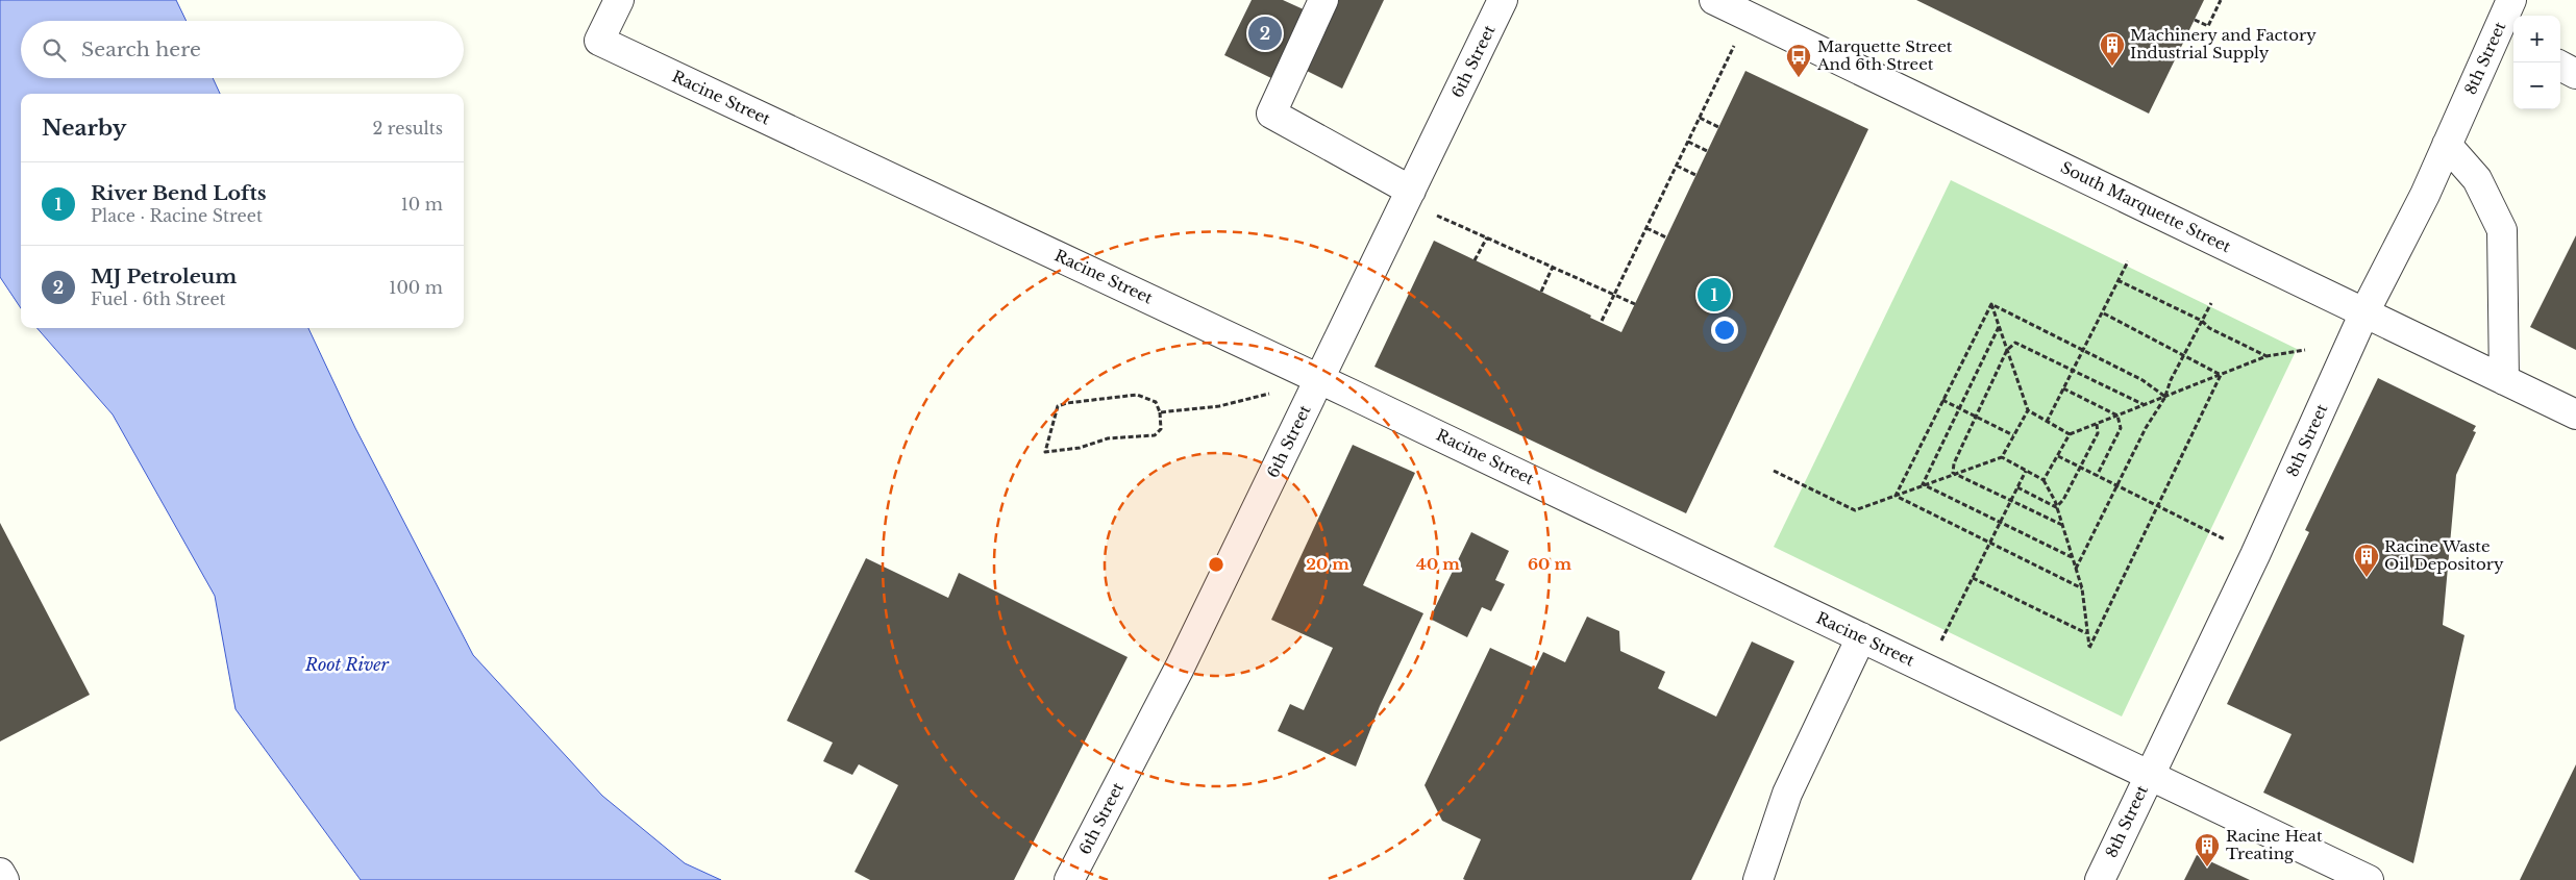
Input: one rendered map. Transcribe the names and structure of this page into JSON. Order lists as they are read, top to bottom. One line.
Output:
{"streets":{"street":["8th Street","6th Street","Racine Street","South Marquette Street"]},"crossings":[["8th Street","Racine Street"],["8th Street","South Marquette Street"],["6th Street","Racine Street"]],"water":["Root River"],"places":{"building":["Machinery and Factory Industrial Supply","Racine Waste Oil Depository","Racine Heat Treating"],"bus stop":["Marquette Street And 6th Street"]},"page":{"pins":["2","1"],"map_buttons":["+","−"],"search":"Search here","heading":["Nearby","2 results"],"list":[{"mark":"1","name":"River Bend Lofts","note":"Place · Racine Street","value":"10 m"},{"mark":"2","name":"MJ Petroleum","note":"Fuel · 6th Street","value":"100 m"}]},"rings":["20 m","40 m","60 m"]}
